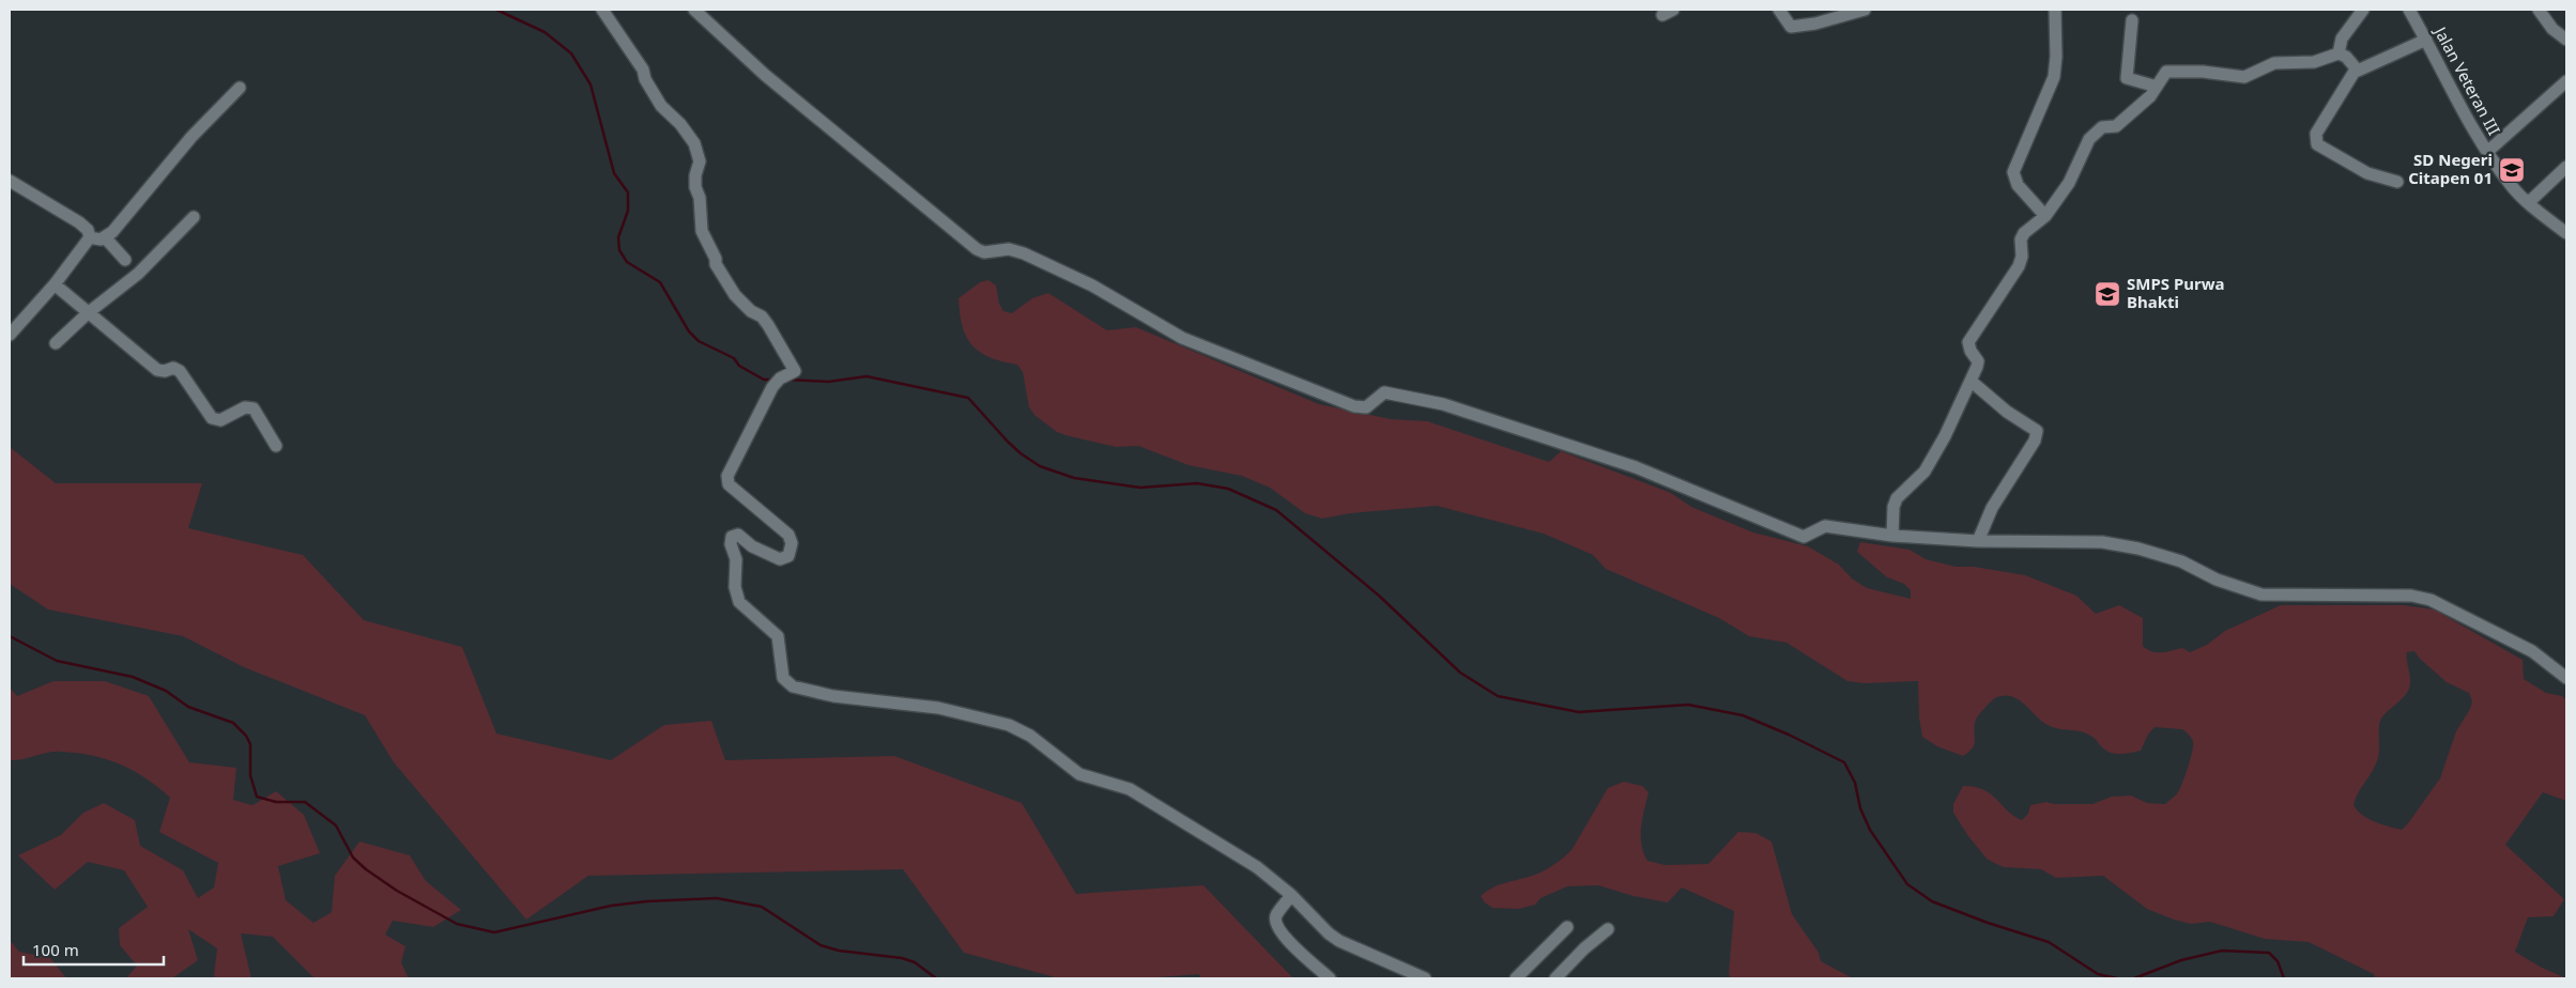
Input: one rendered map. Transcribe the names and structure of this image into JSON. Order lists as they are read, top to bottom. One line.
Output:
{"streets":{"street":["Jalan Veteran III"]},"places":{"school or university":["SD Negeri Citapen 01","SMPS Purwa Bhakti"]},"scale_bar":"100 m"}
